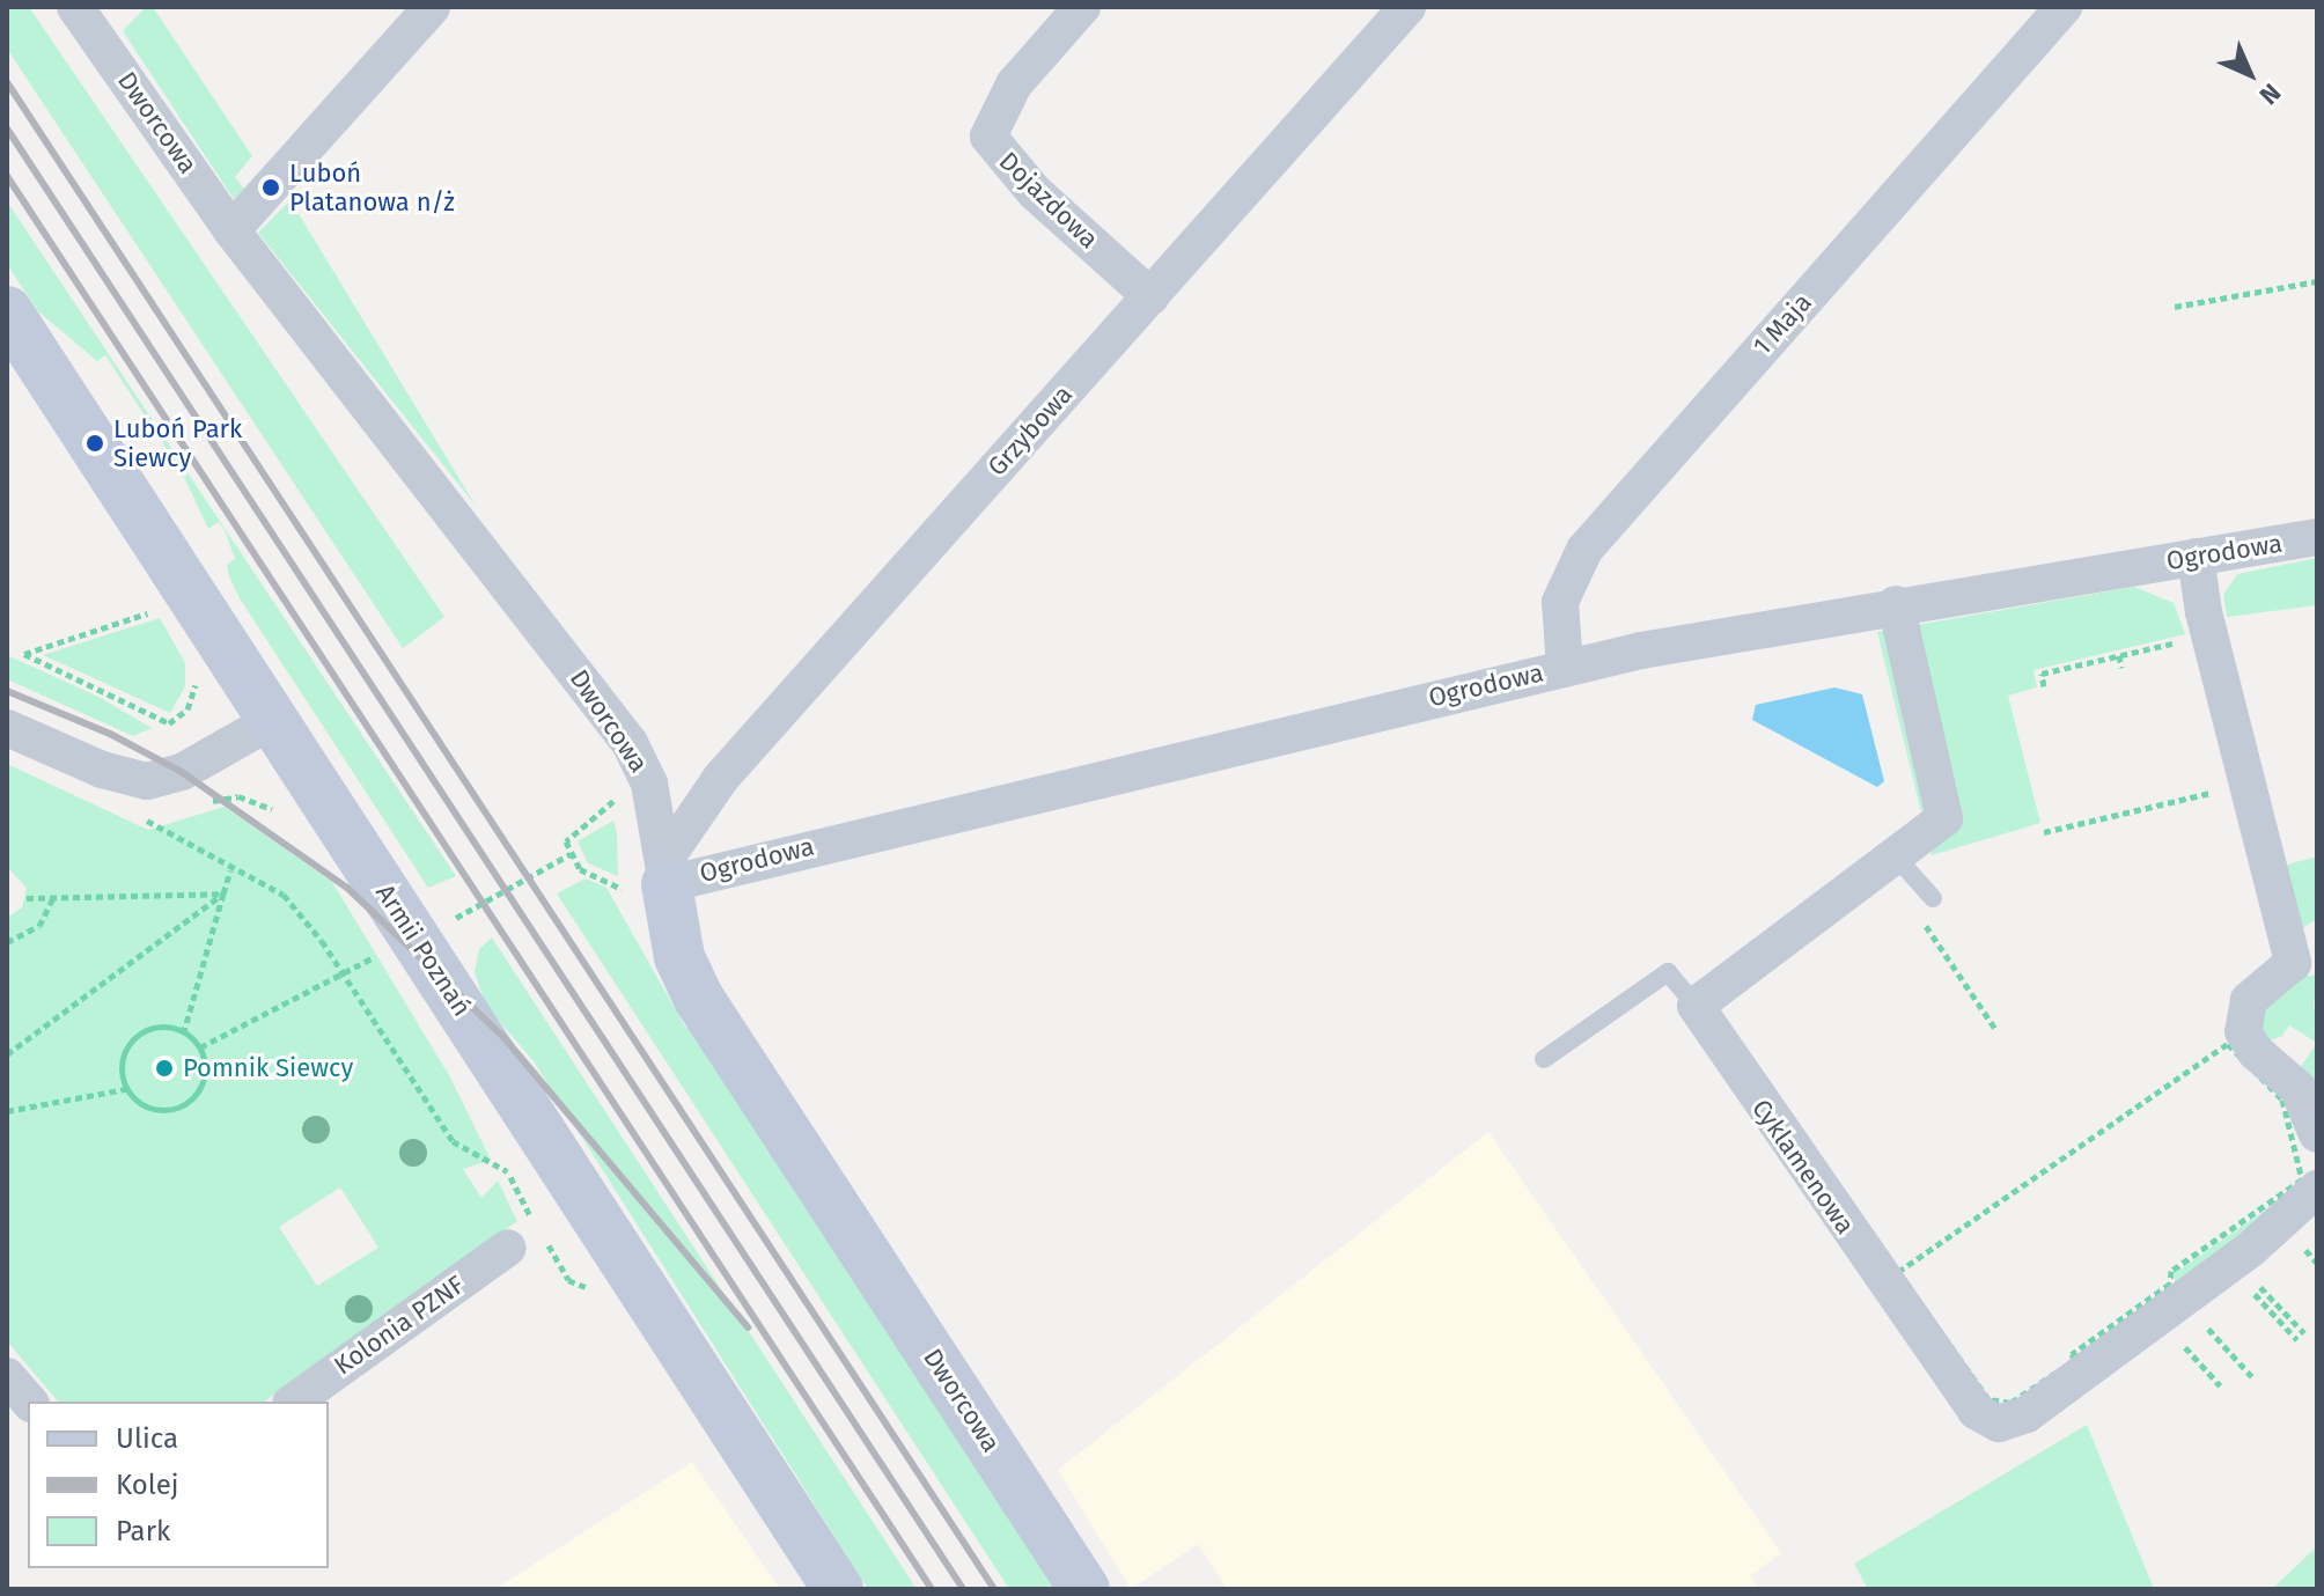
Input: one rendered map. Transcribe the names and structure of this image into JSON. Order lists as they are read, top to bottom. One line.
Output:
{"streets":{"main road":["Dworcowa","Armii Poznań"],"street":["Dojazdowa","1 Maja","Grzybowa","Ogrodowa","Cyklamenowa","Kolonia PZNF"]},"crossings":[["Dworcowa","Grzybowa"],["Dworcowa","Ogrodowa"],["Dojazdowa","Grzybowa"],["1 Maja","Ogrodowa"],["Grzybowa","Ogrodowa"]],"places":["Luboń Platanowa n/ż","Luboń Park Siewcy","Pomnik Siewcy"],"legend":["Ulica","Kolej","Park"],"north":"bottom right"}
